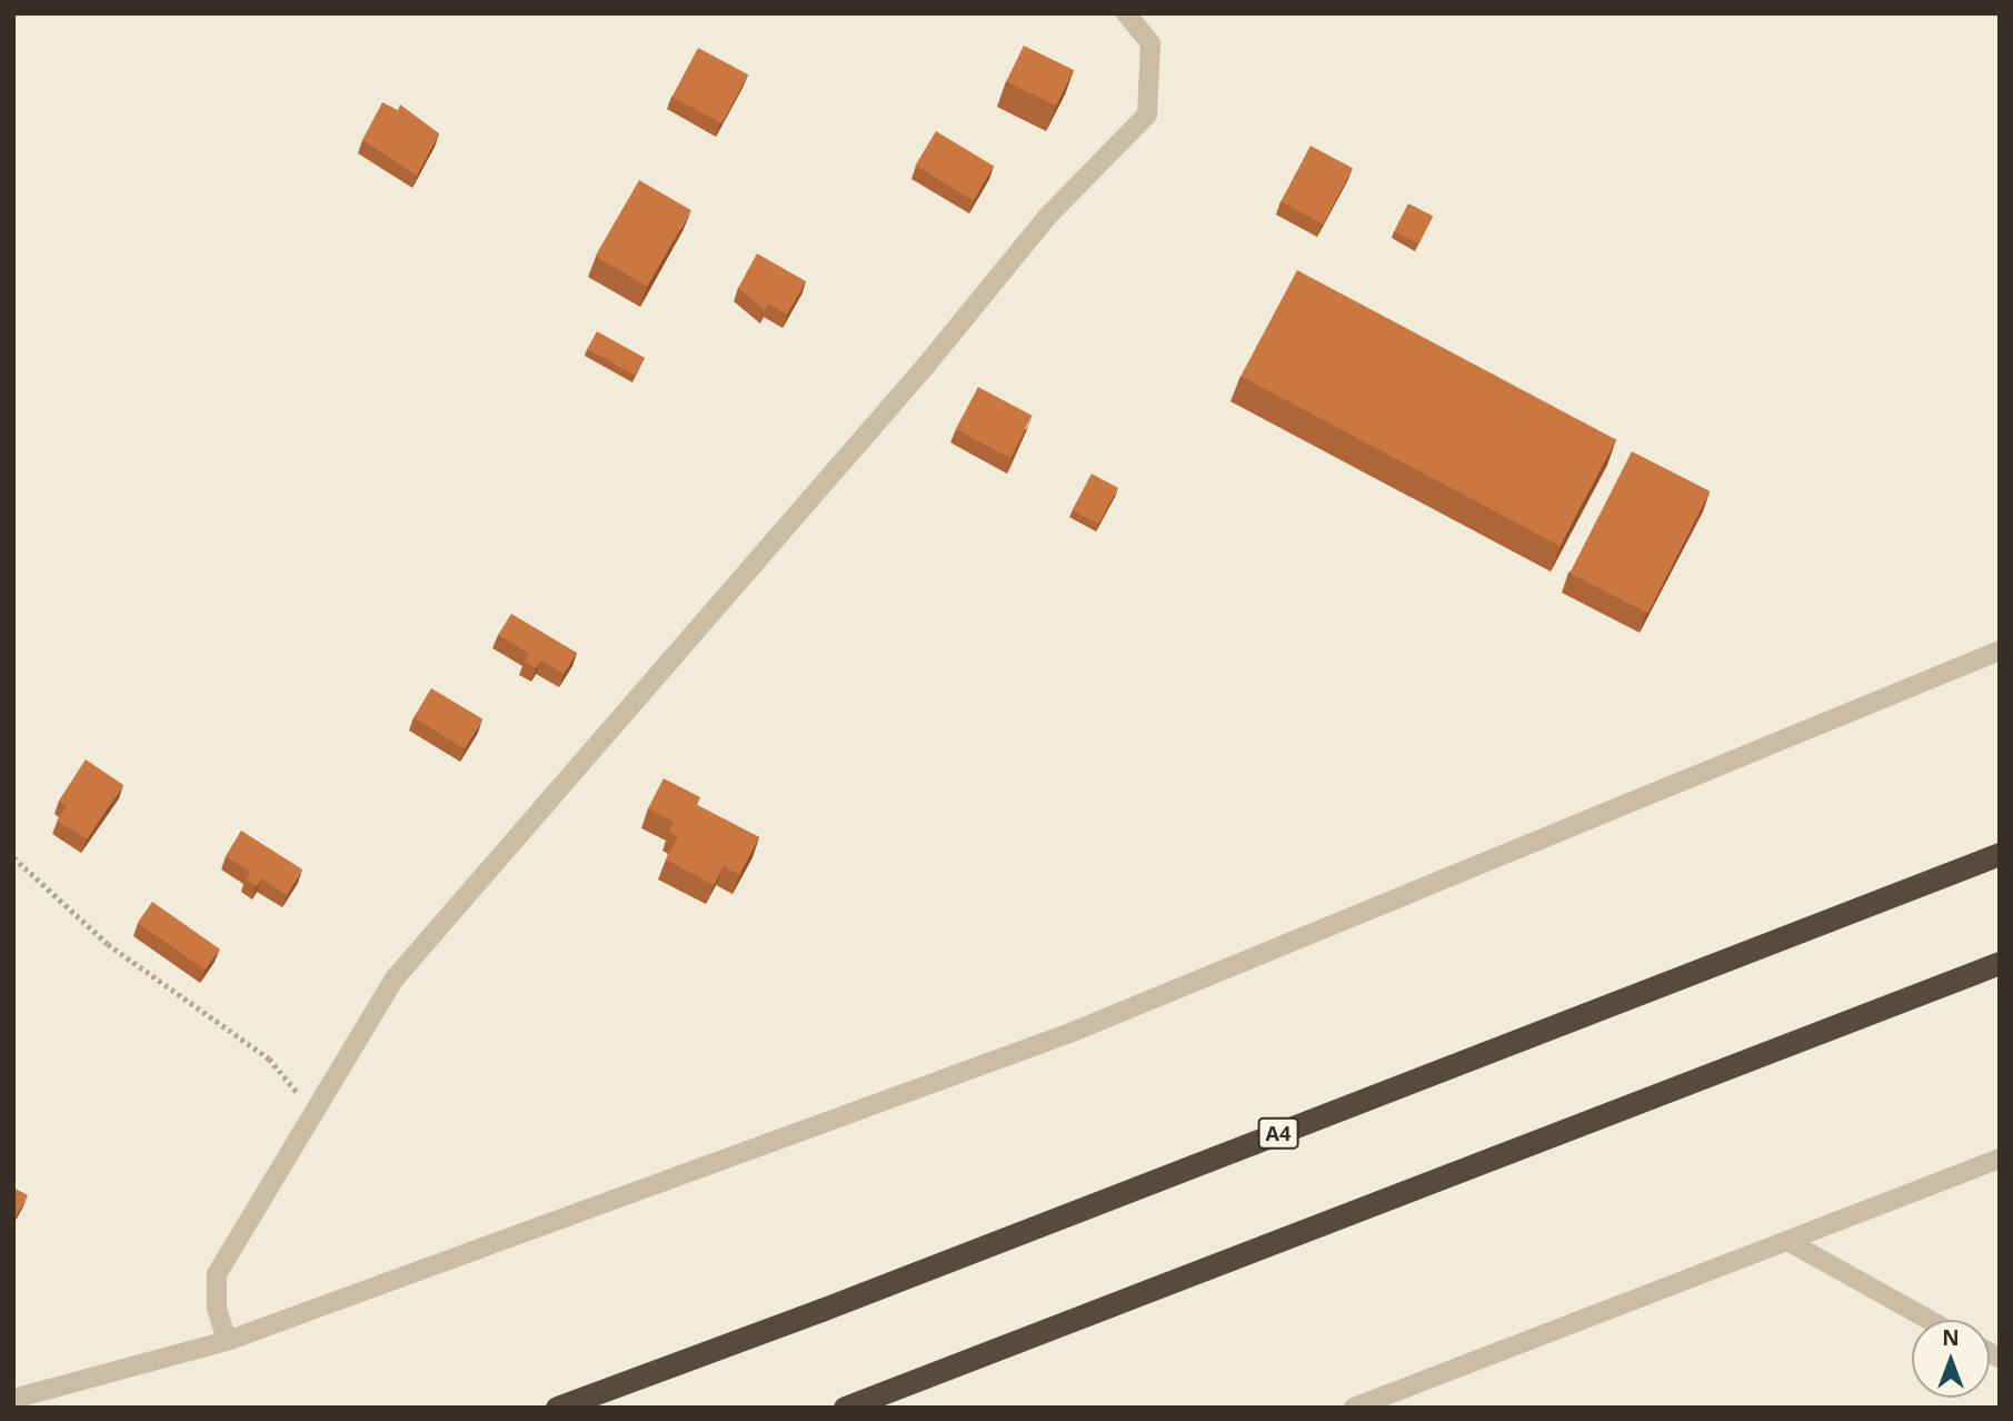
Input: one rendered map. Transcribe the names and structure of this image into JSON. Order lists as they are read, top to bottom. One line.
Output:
{"streets":{"highway":["A4"]},"north":"top"}
